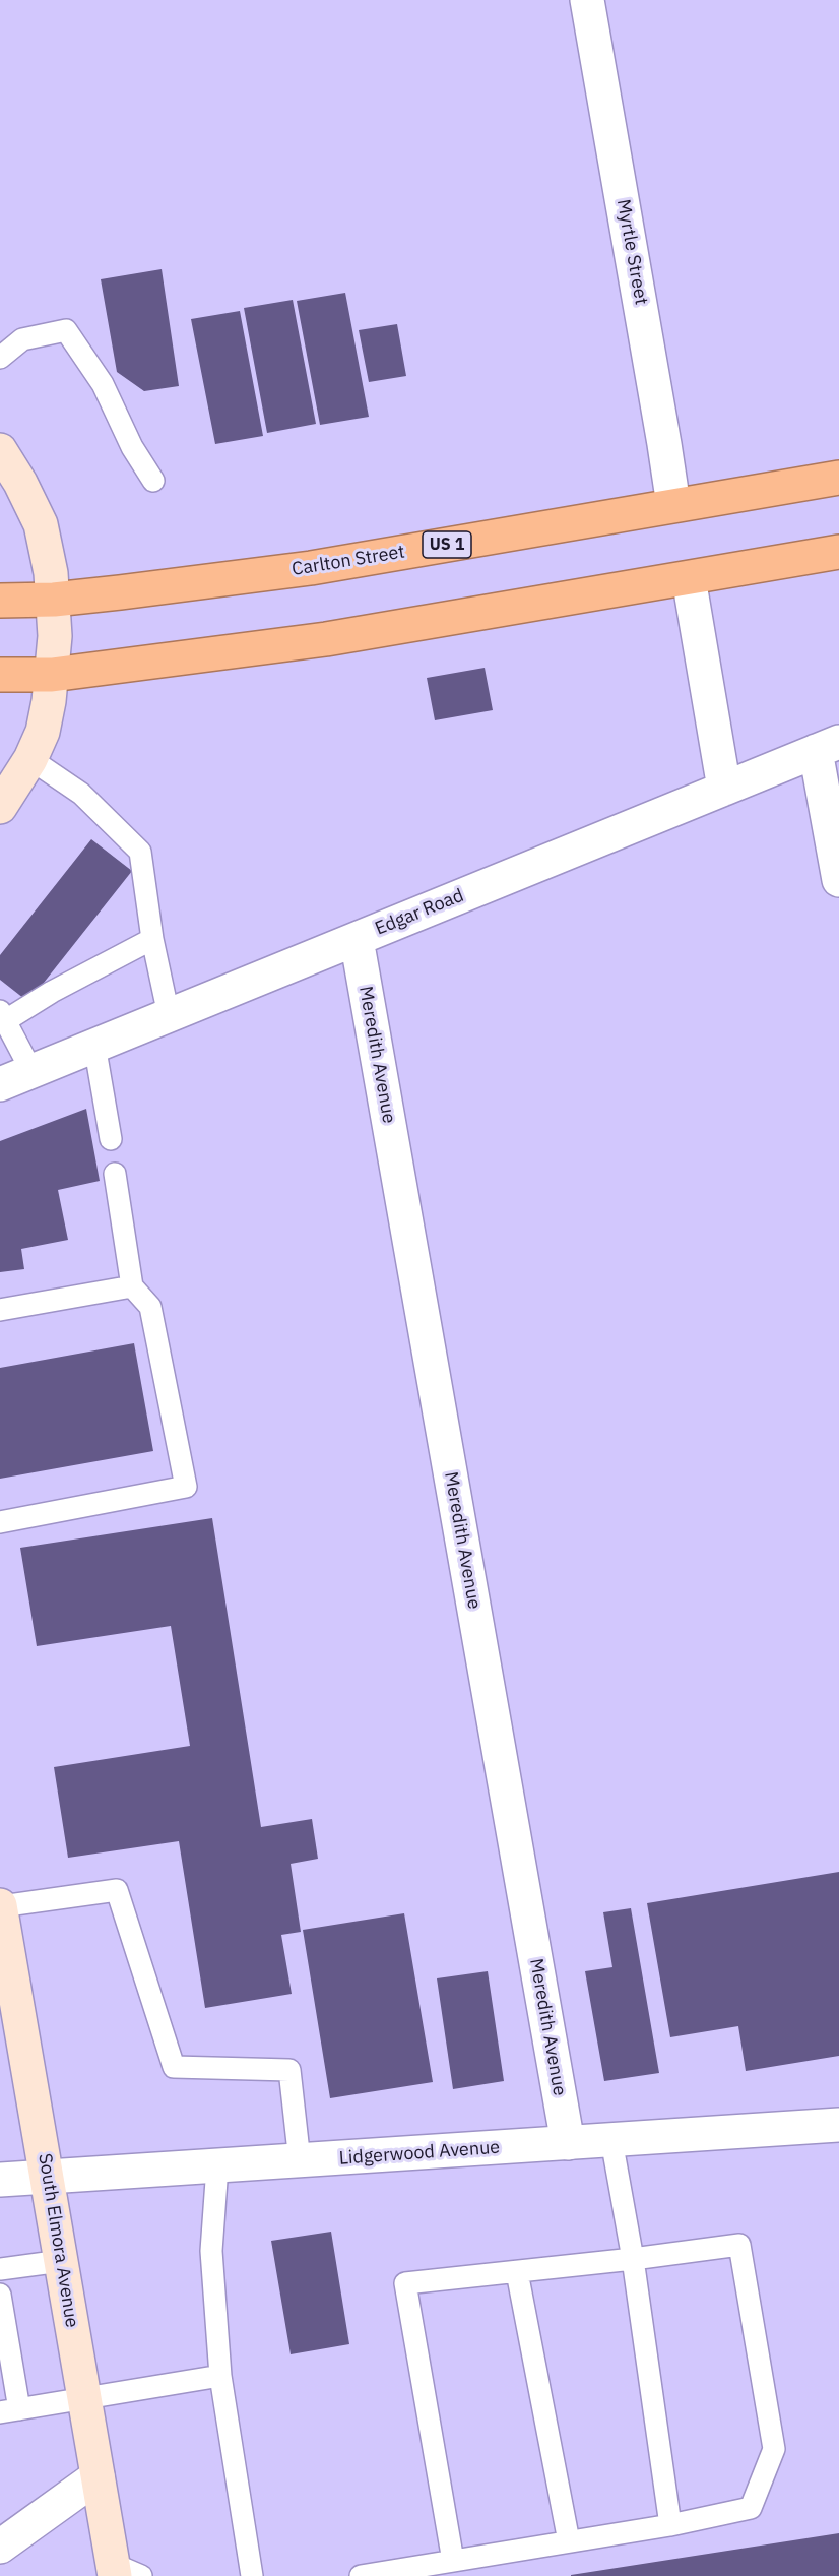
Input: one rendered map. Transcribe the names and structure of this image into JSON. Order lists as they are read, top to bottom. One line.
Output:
{"streets":{"highway":["US 1","Carlton Street"],"main road":["South Elmora Avenue"],"street":["Myrtle Street","Edgar Road","Meredith Avenue","Lidgerwood Avenue"]},"crossings":[["Myrtle Street","Carlton Street"],["Edgar Road","Meredith Avenue"],["Meredith Avenue","Lidgerwood Avenue"],["Lidgerwood Avenue","South Elmora Avenue"]]}
